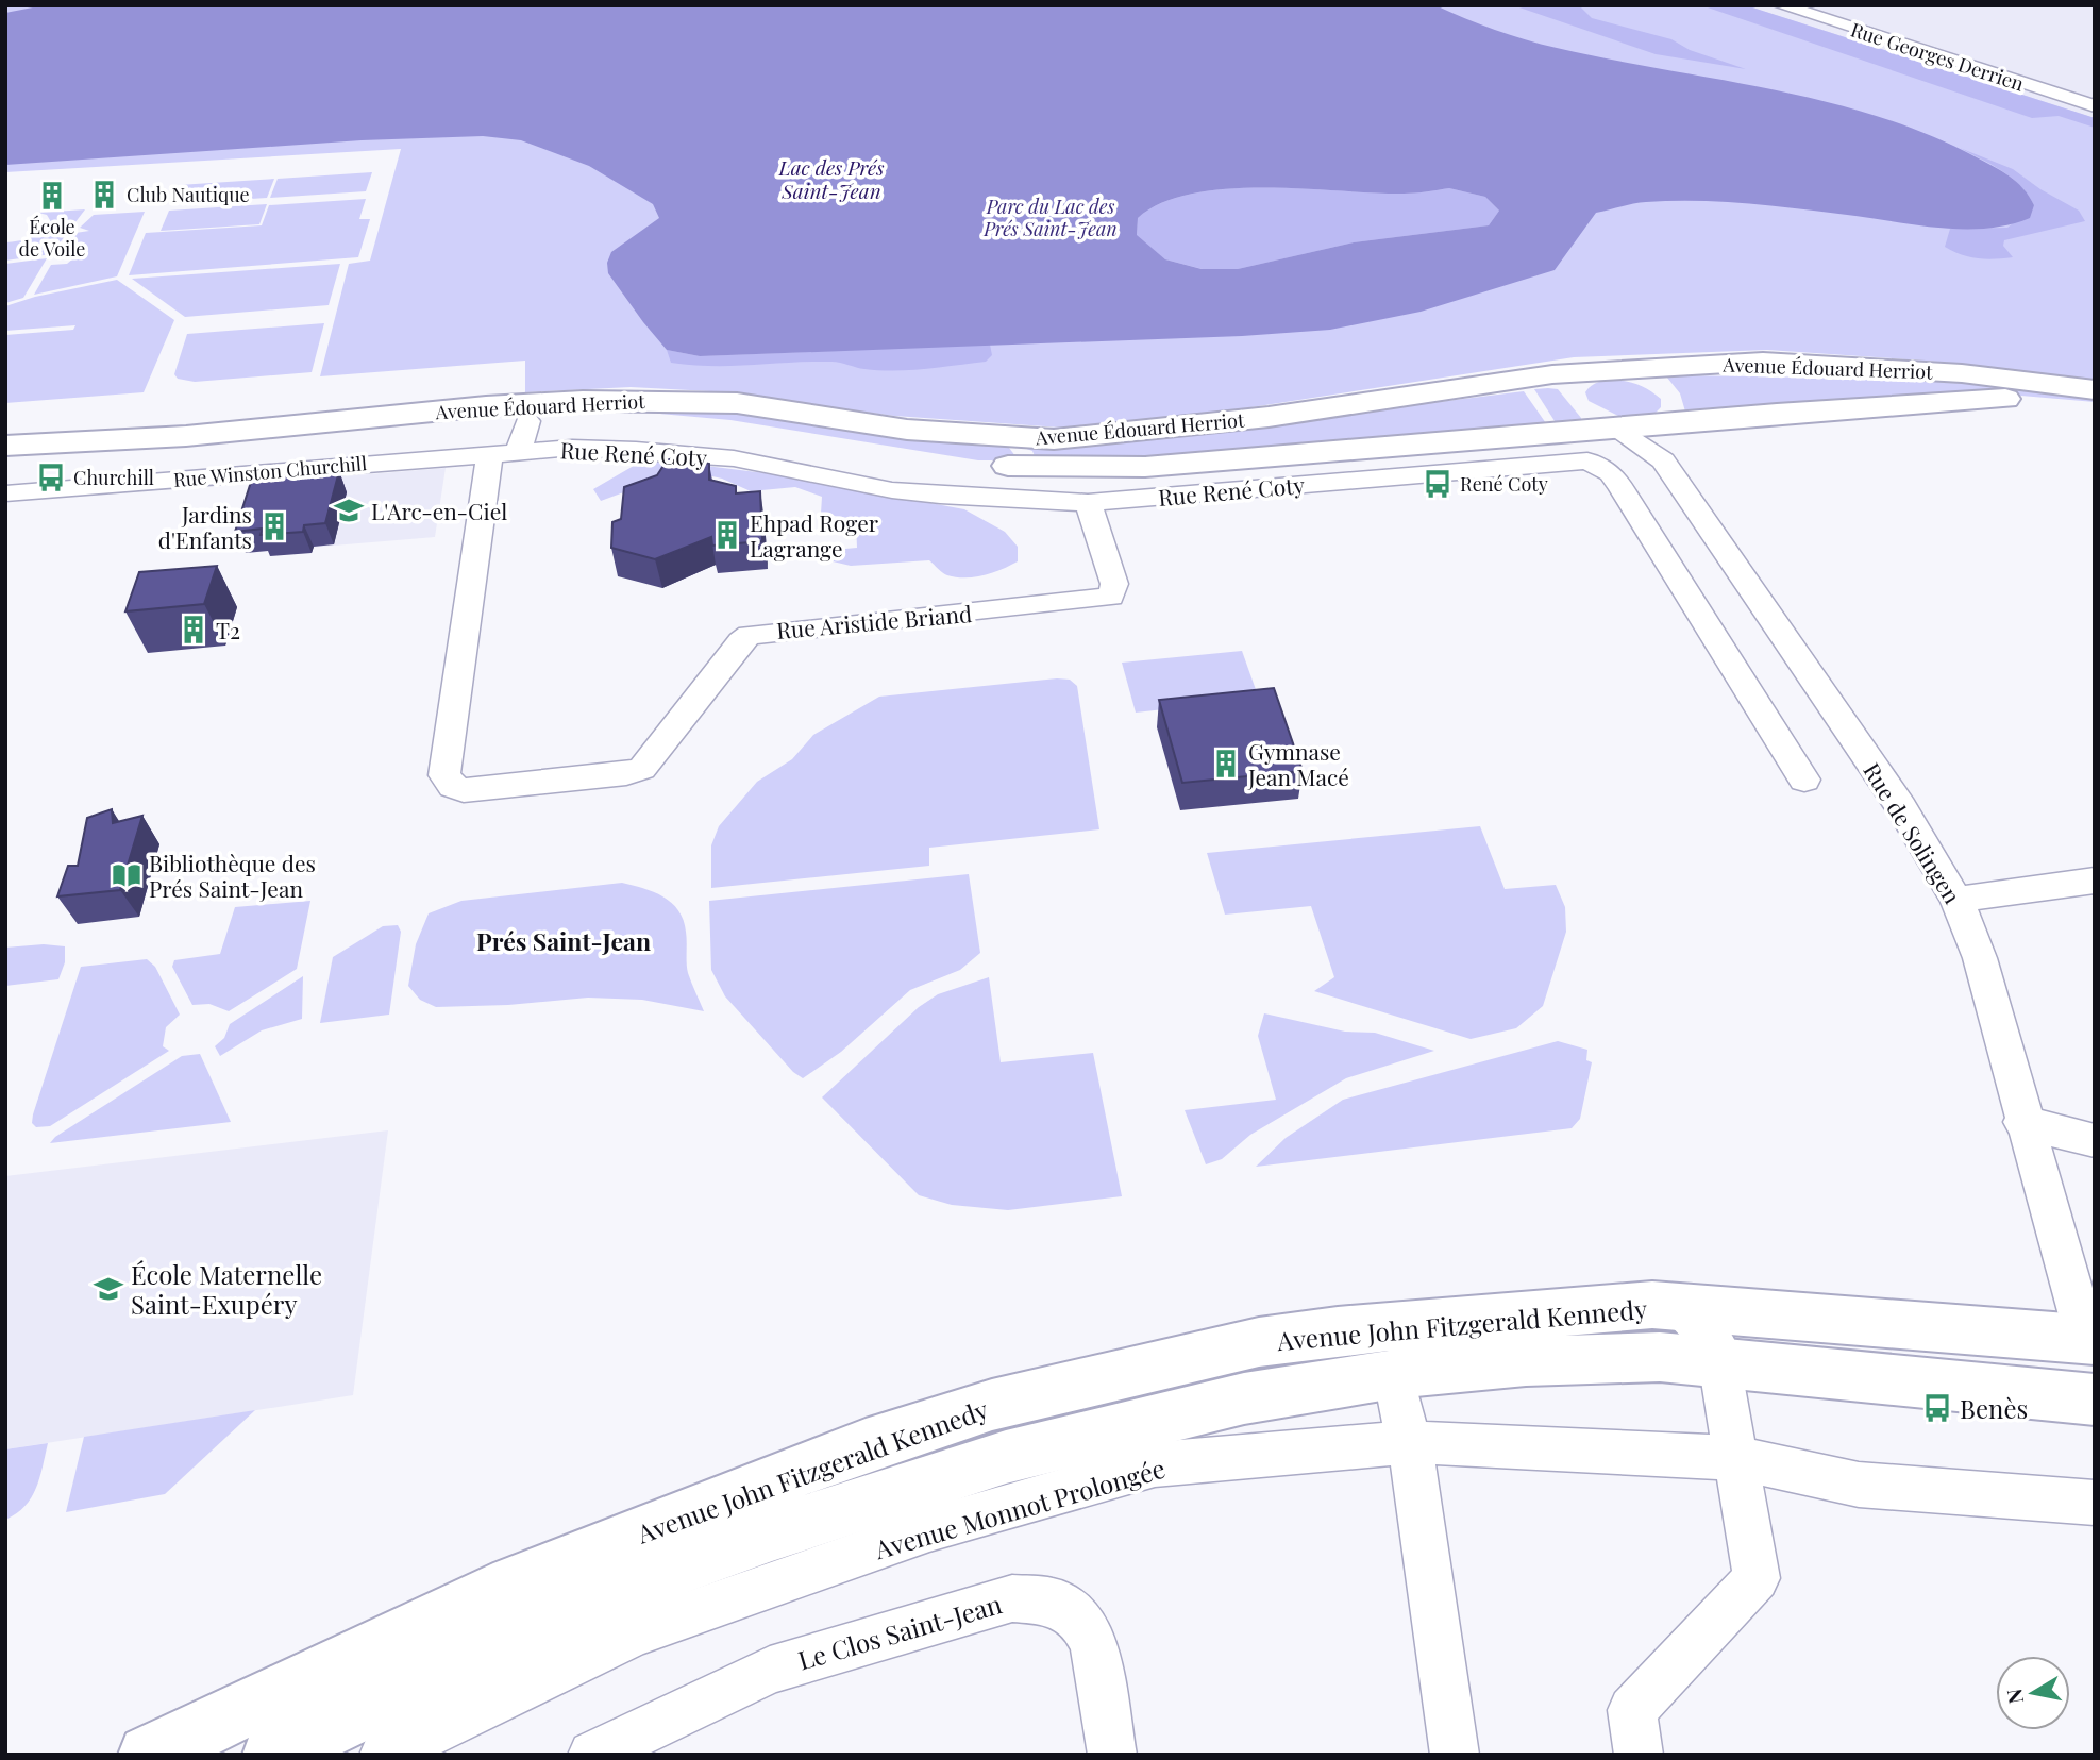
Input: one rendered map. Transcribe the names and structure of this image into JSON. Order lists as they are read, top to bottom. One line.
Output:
{"streets":{"main road":["Avenue Édouard Herriot","Avenue John Fitzgerald Kennedy"],"street":["Rue Georges Derrien","Rue René Coty","Rue Winston Churchill","Rue Aristide Briand","Rue de Solingen","Avenue Monnot Prolongée","Le Clos Saint-Jean"]},"crossings":[["Avenue Édouard Herriot","Rue de Solingen"],["Rue René Coty","Rue Winston Churchill"],["Rue René Coty","Rue Aristide Briand"],["Rue Winston Churchill","Rue Aristide Briand"],["Rue de Solingen","Avenue John Fitzgerald Kennedy"]],"districts":["Prés Saint-Jean"],"water":["Lac des Prés Saint-Jean"],"parks":["Parc du Lac des Prés Saint-Jean"],"places":{"building":["Club Nautique","École de Voile","Jardins d'Enfants","Ehpad Roger Lagrange","T2","Gymnase Jean Macé"],"bus stop":["Churchill","René Coty","Benès"],"school or university":["L'Arc-en-Ciel","École Maternelle Saint-Exupéry"],"library":["Bibliothèque des Prés Saint-Jean"]},"north":"left"}
